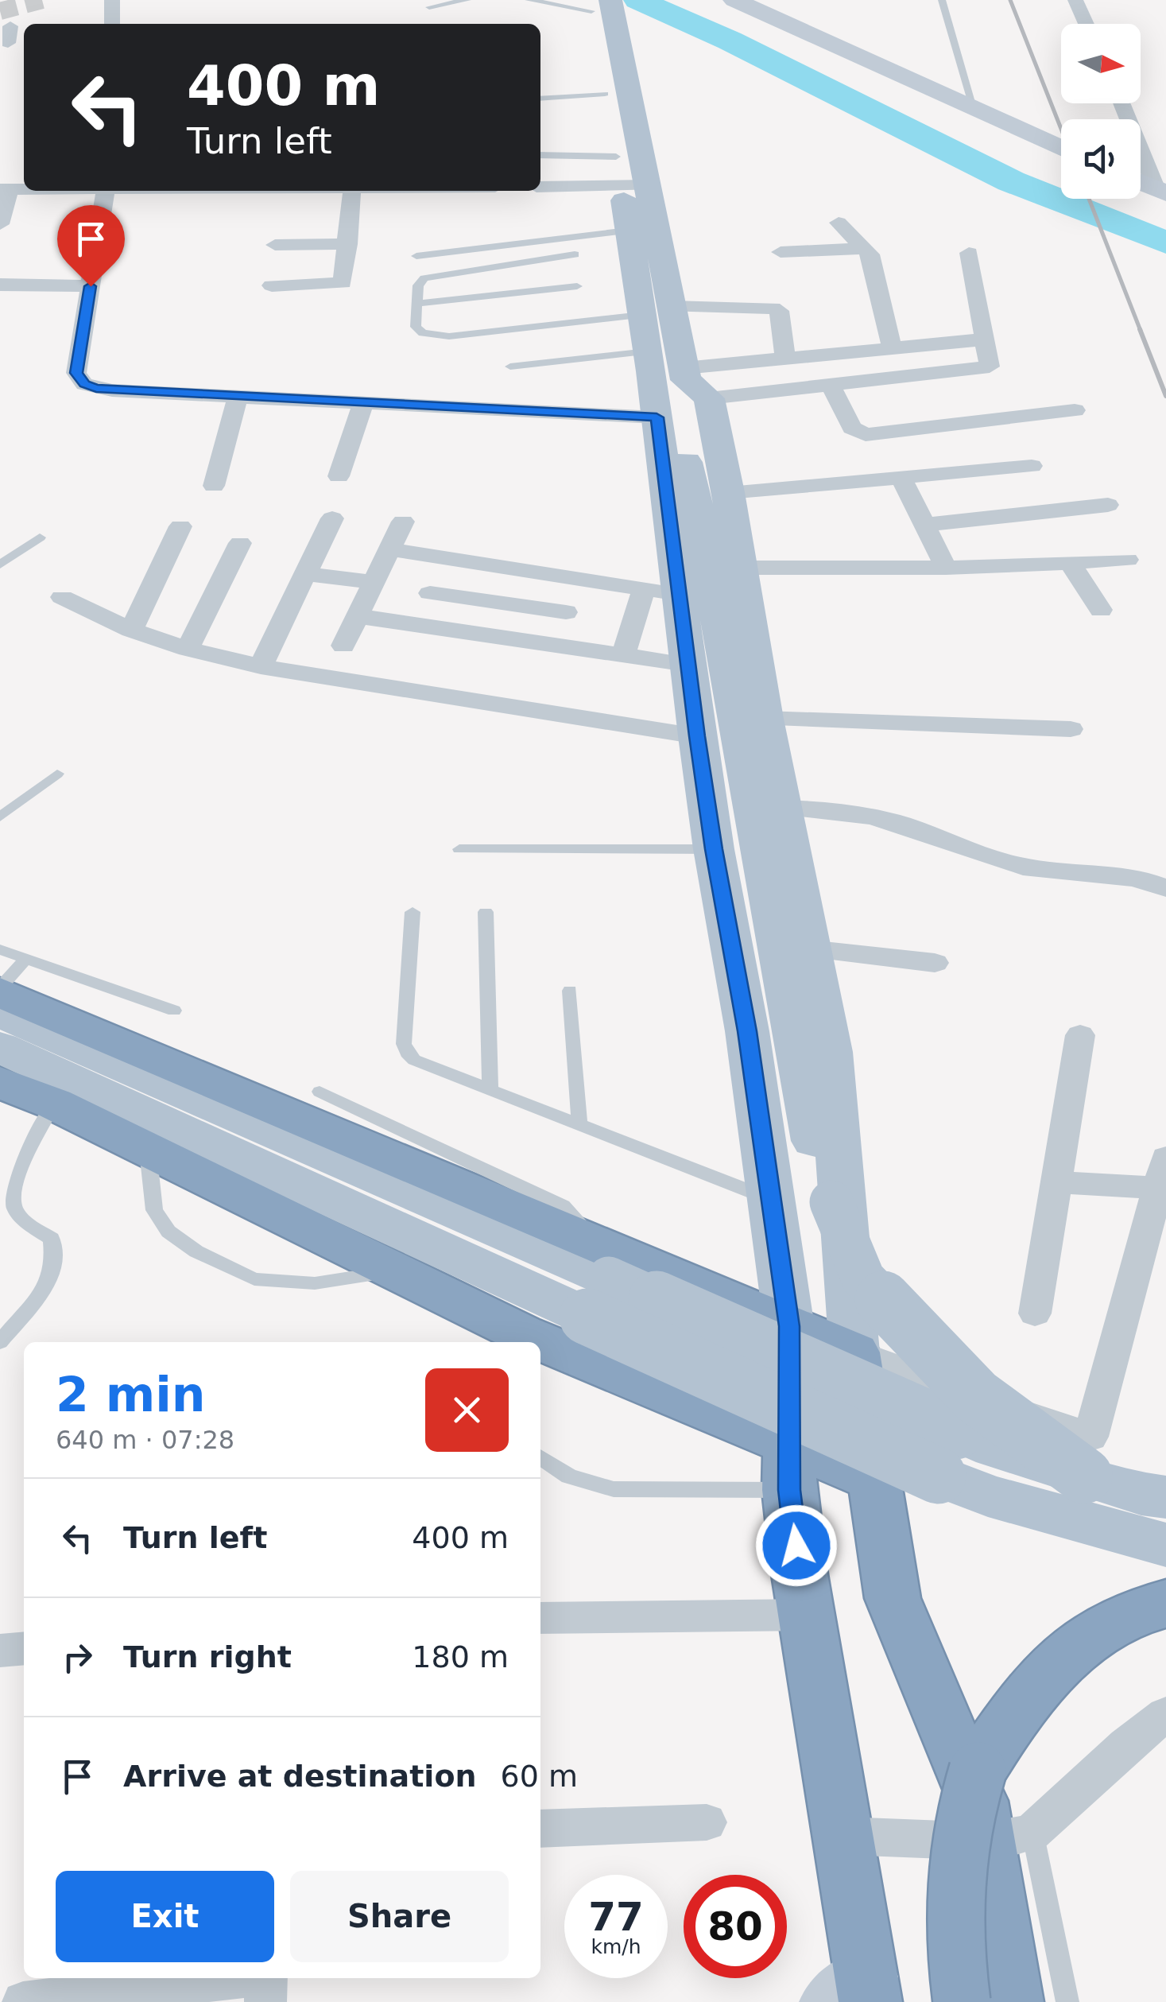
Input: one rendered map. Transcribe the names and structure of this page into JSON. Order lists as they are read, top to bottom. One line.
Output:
{"north":"right","page":{"turn":["400 m","Turn left"],"heading":["2 min","640 m · 07:28"],"list":[{"name":"Turn left","value":"400 m"},{"name":"Turn right","value":"180 m"},{"name":"Arrive at destination","value":"60 m"}],"buttons":["Exit","Share"],"speed":"77 km/h","limit":"80"}}
